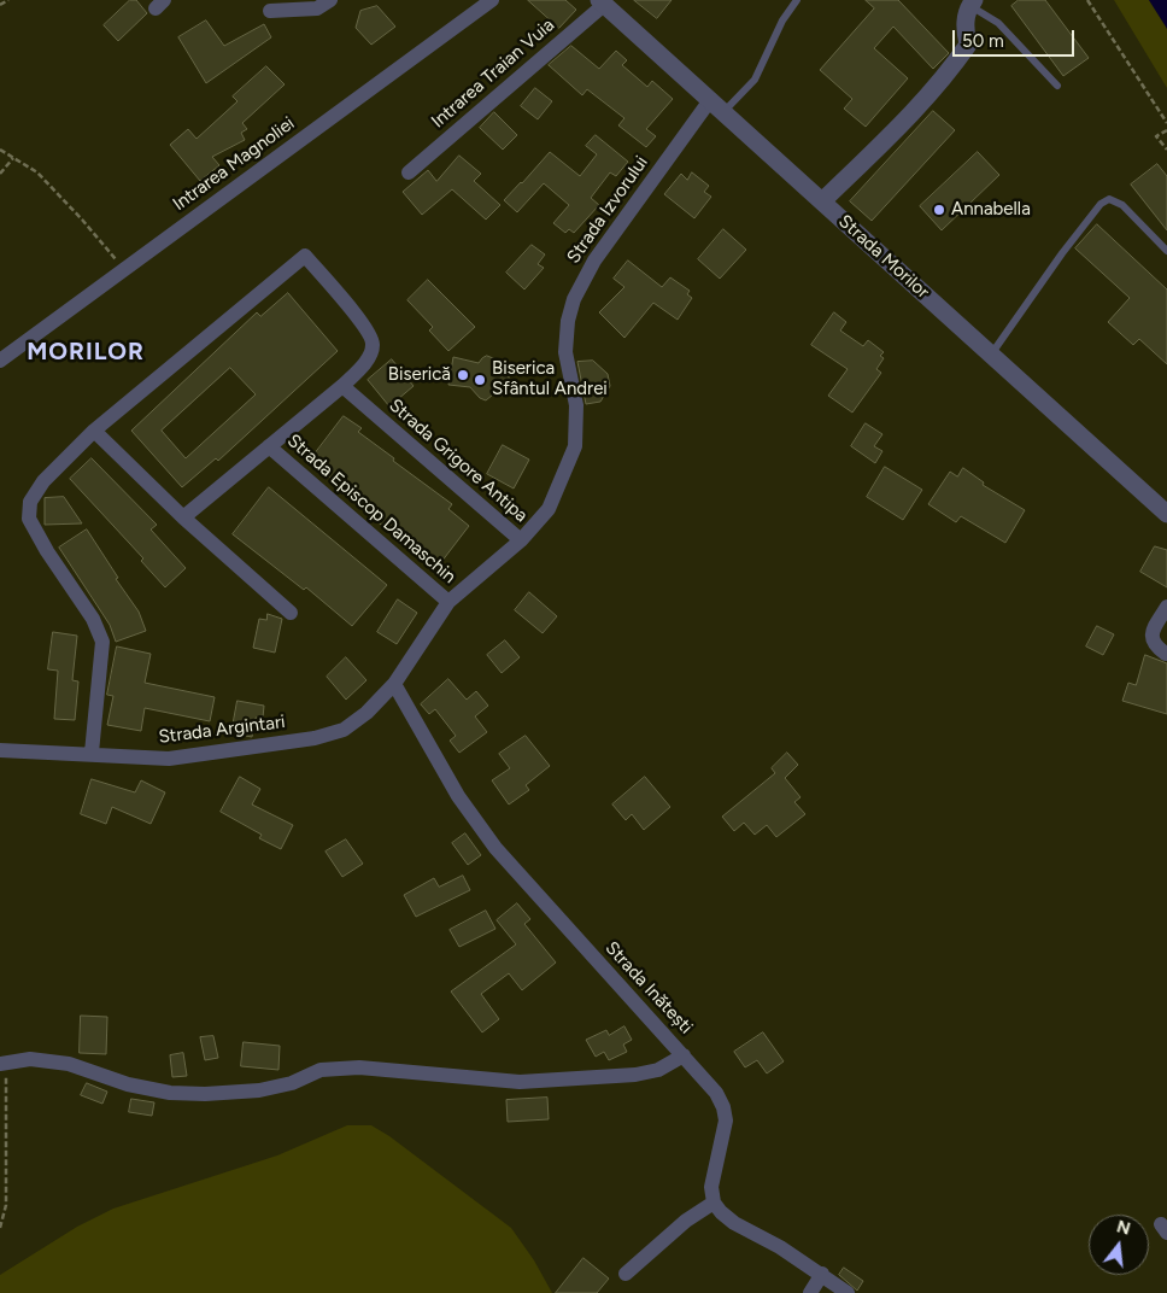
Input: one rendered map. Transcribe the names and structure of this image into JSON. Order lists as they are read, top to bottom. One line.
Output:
{"streets":{"street":["Intrarea Traian Vuia","Intrarea Magnoliei","Strada Izvorului","Strada Morilor","Strada Grigore Antipa","Strada Episcop Damaschin","Strada Argintari","Strada Inătești"]},"crossings":[["Intrarea Traian Vuia","Strada Morilor"],["Strada Izvorului","Strada Morilor"],["Strada Izvorului","Strada Grigore Antipa"],["Strada Izvorului","Strada Episcop Damaschin"],["Strada Izvorului","Strada Argintari"],["Strada Izvorului","Strada Inătești"],["Strada Argintari","Strada Inătești"]],"districts":["MORILOR"],"places":["Annabella","Biserică","Biserica Sfântul Andrei"],"scale_bar":"50 m","north":"top"}
